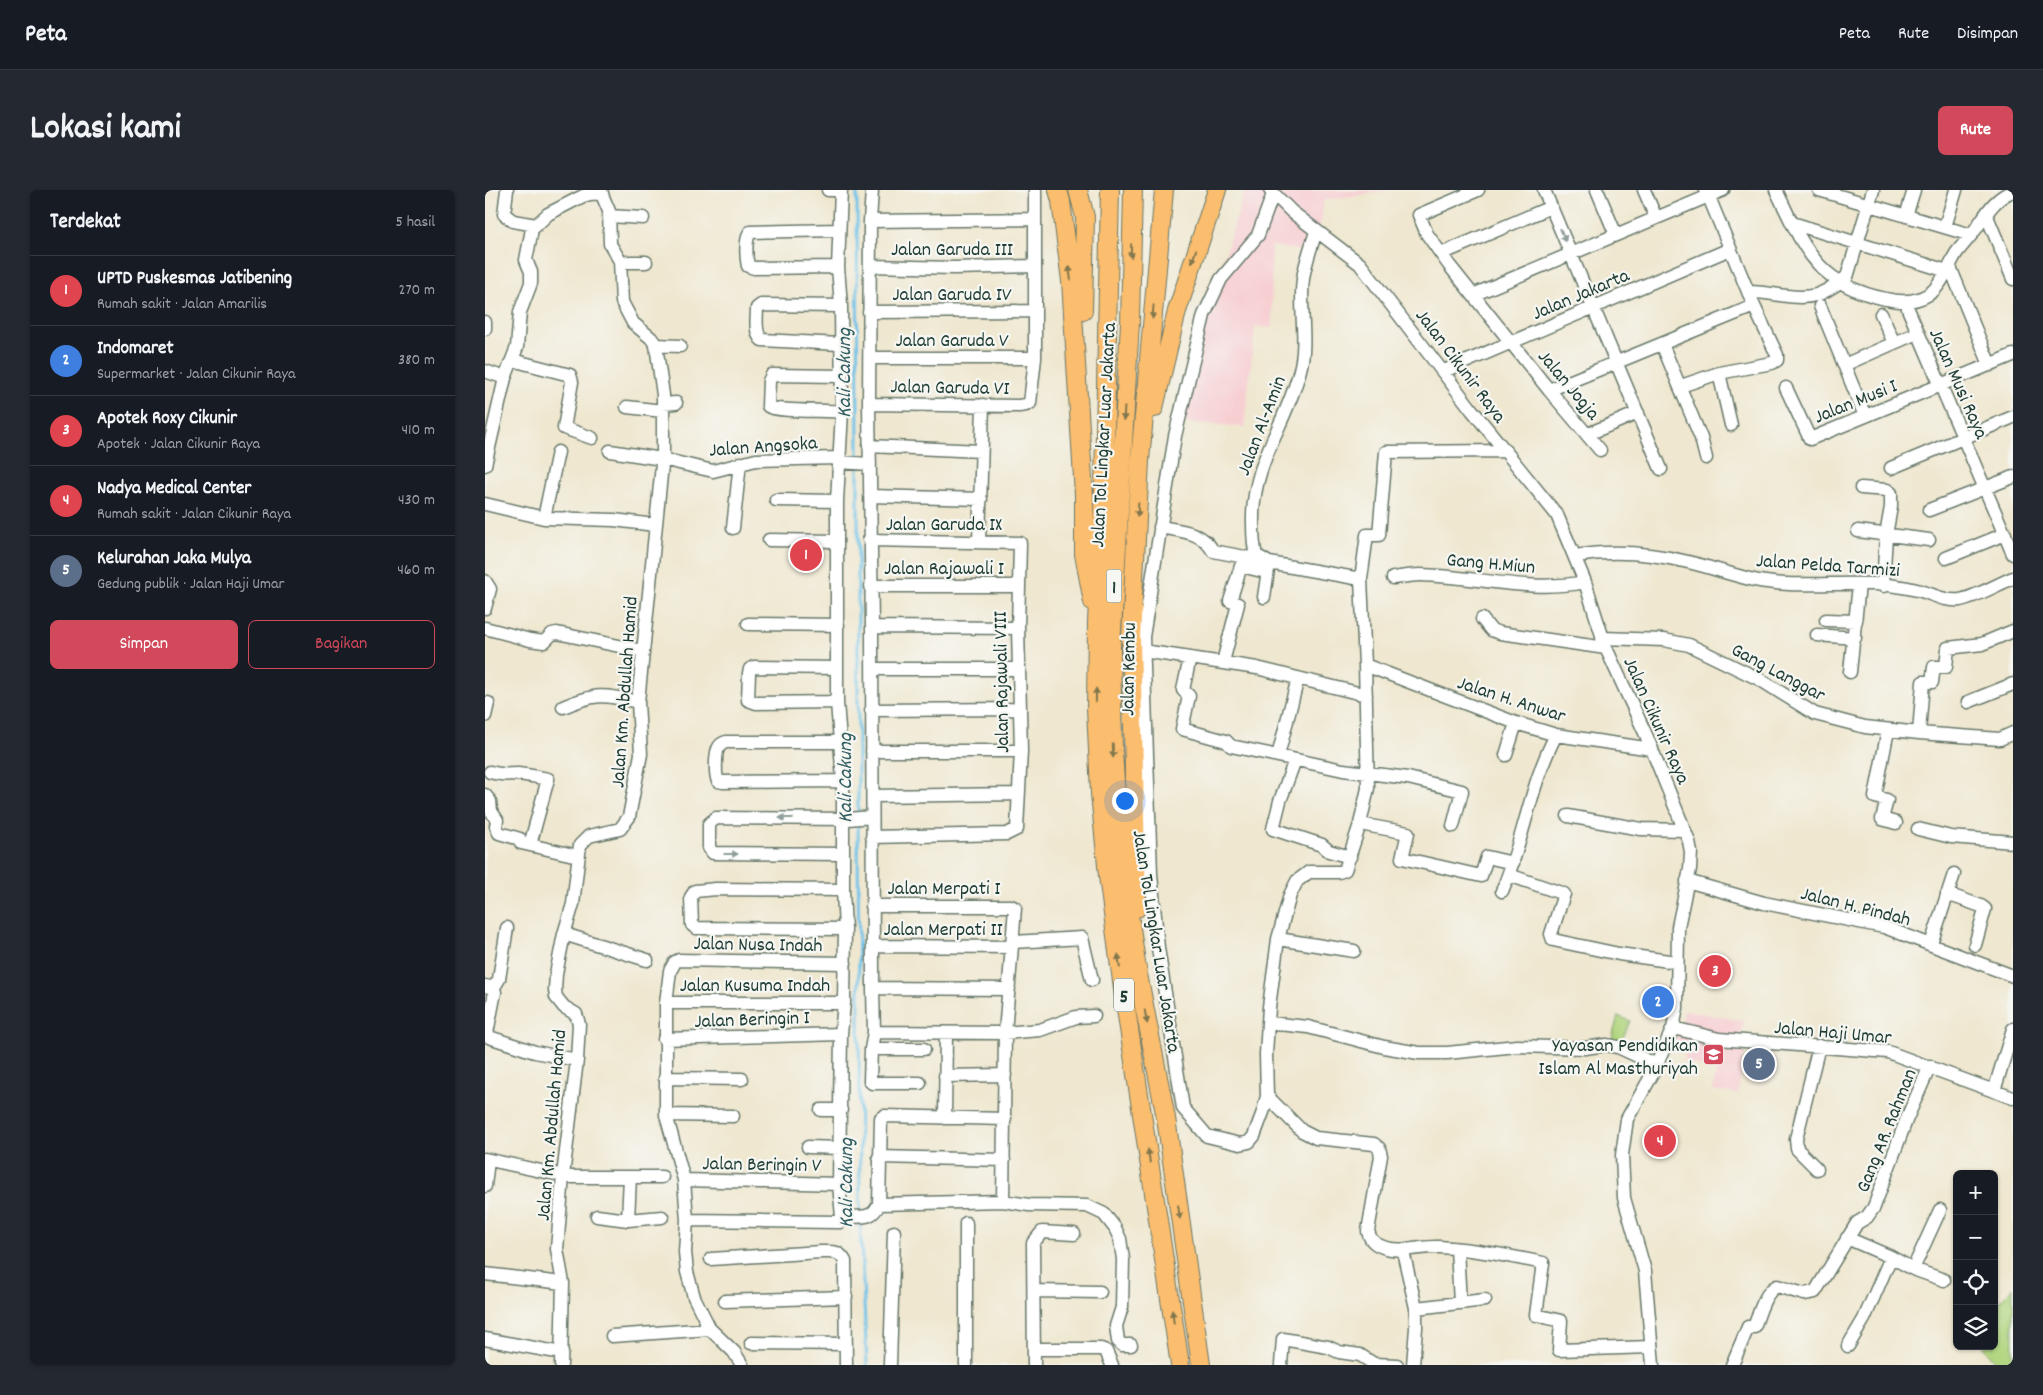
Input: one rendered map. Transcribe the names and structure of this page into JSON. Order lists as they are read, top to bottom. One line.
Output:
{"streets":{"highway":["Jalan Tol Lingkar Luar Jakarta","1","5"],"street":["Jalan Garuda III","Jalan Garuda IV","Jalan Jakarta","Jalan Garuda V","Jalan Cikunir Raya","Jalan Musi Raya","Jalan Jogja","Jalan Garuda VI","Jalan Musi I","Jalan Al-Amin","Jalan Angsoka","Jalan Garuda IX","Gang H.Miun","Jalan Pelda Tarmizi","Jalan Rajawali I","Jalan Kembu","Gang Langgar","Jalan Rajawali VIII","Jalan Km. Abdullah Hamid","Jalan H. Anwar","Jalan Merpati I","Jalan H. Pindah","Jalan Merpati II","Jalan Nusa Indah","Jalan Kusuma Indah","Jalan Beringin I","Jalan Haji Umar","Gang AR. Rahman","Jalan Beringin V"]},"crossings":[["Jalan Jakarta","Jalan Cikunir Raya"],["Jalan Jakarta","Jalan Jogja"],["Jalan Garuda V","Jalan Garuda VI"],["Jalan Cikunir Raya","Jalan Al-Amin"],["Jalan Cikunir Raya","Gang H.Miun"],["Jalan Cikunir Raya","Jalan Pelda Tarmizi"],["Jalan Cikunir Raya","Jalan Kembu"],["Jalan Cikunir Raya","Gang Langgar"],["Jalan Cikunir Raya","Jalan H. Anwar"],["Jalan Cikunir Raya","Jalan H. Pindah"],["Jalan Cikunir Raya","Jalan Haji Umar"],["Jalan Musi Raya","Jalan Musi I"],["Jalan Angsoka","Jalan Km. Abdullah Hamid"],["Jalan Garuda IX","Jalan Rajawali VIII"],["Jalan Rajawali I","Jalan Rajawali VIII"],["Jalan Merpati I","Jalan Merpati II"],["Jalan Nusa Indah","Jalan Kusuma Indah"],["Jalan Haji Umar","Gang AR. Rahman"]],"water":["Kali Cakung"],"places":{"school or university":["Yayasan Pendidikan Islam Al Masthuriyah"]},"page":{"header":"Peta","nav":["Peta","Rute","Disimpan"],"title":"Lokasi kami","buttons":["Rute",["Simpan","Bagikan"]],"heading":["Terdekat","5 hasil"],"list":[{"mark":"1","name":"UPTD Puskesmas Jatibening","note":"Rumah sakit · Jalan Amarilis","value":"270 m"},{"mark":"2","name":"Indomaret","note":"Supermarket · Jalan Cikunir Raya","value":"380 m"},{"mark":"3","name":"Apotek Roxy Cikunir","note":"Apotek · Jalan Cikunir Raya","value":"410 m"},{"mark":"4","name":"Nadya Medical Center","note":"Rumah sakit · Jalan Cikunir Raya","value":"430 m"},{"mark":"5","name":"Kelurahan Jaka Mulya","note":"Gedung publik · Jalan Haji Umar","value":"460 m"}],"pins":["1","3","2","5","4"],"map_buttons":["+","−"]}}
